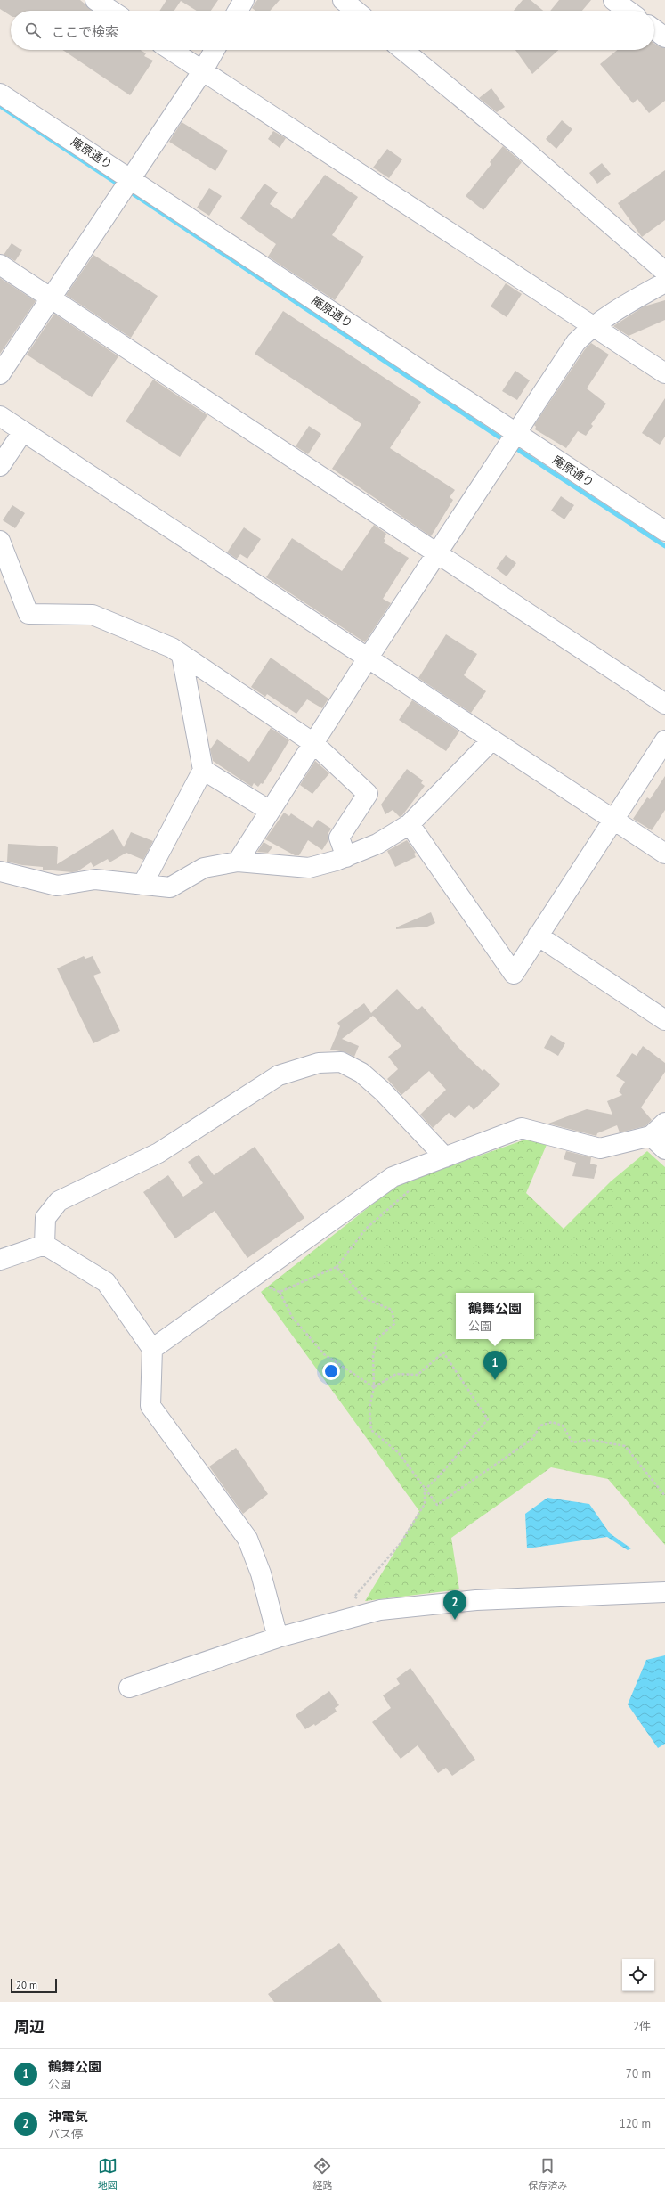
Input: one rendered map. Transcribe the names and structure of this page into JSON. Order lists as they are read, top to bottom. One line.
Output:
{"streets":{"street":["庵原通り"]},"scale_bar":"20 m","page":{"search":"ここで検索","popup":["鶴舞公園","公園"],"pins":["1","2"],"scale":"20 m","heading":["周辺","2件"],"list":[{"mark":"1","name":"鶴舞公園","note":"公園","value":"70 m"},{"mark":"2","name":"沖電気","note":"バス停","value":"120 m"}],"nav":["地図","経路","保存済み"]}}
